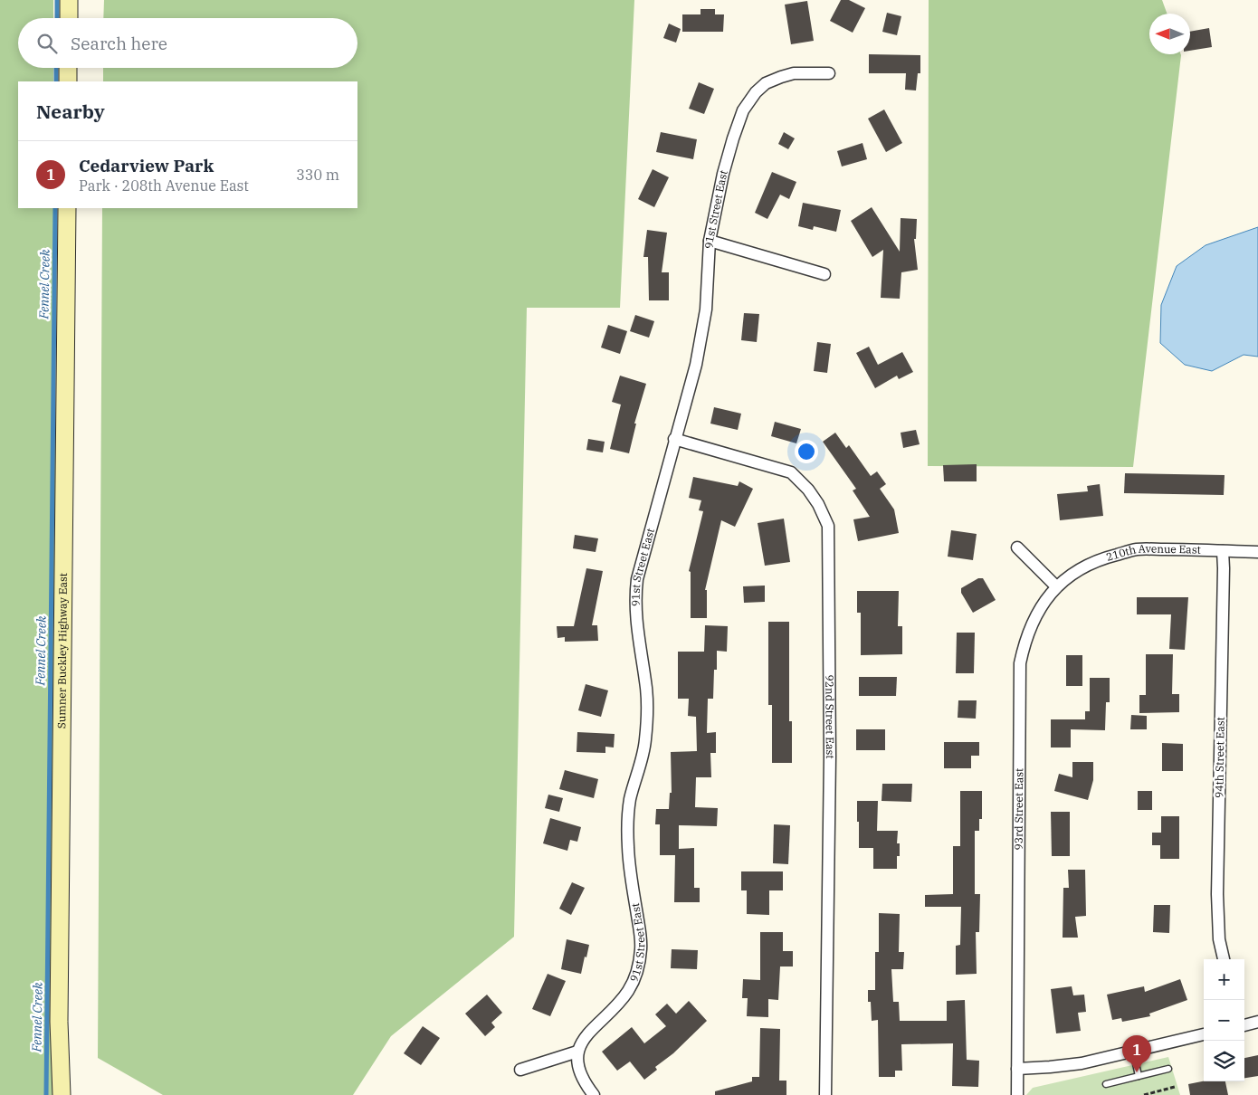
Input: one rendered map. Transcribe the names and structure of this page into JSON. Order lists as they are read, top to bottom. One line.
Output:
{"streets":{"street":["91st Street East","210th Avenue East","Sumner Buckley Highway East","92nd Street East","94th Street East","93rd Street East"]},"crossings":[["91st Street East","92nd Street East"],["210th Avenue East","94th Street East"],["210th Avenue East","93rd Street East"]],"water":["Fennel Creek"],"north":"left","page":{"search":"Search here","heading":"Nearby","list":[{"mark":"1","name":"Cedarview Park","note":"Park · 208th Avenue East","value":"330 m"}],"map_buttons":["+","−"],"pins":"1"}}
